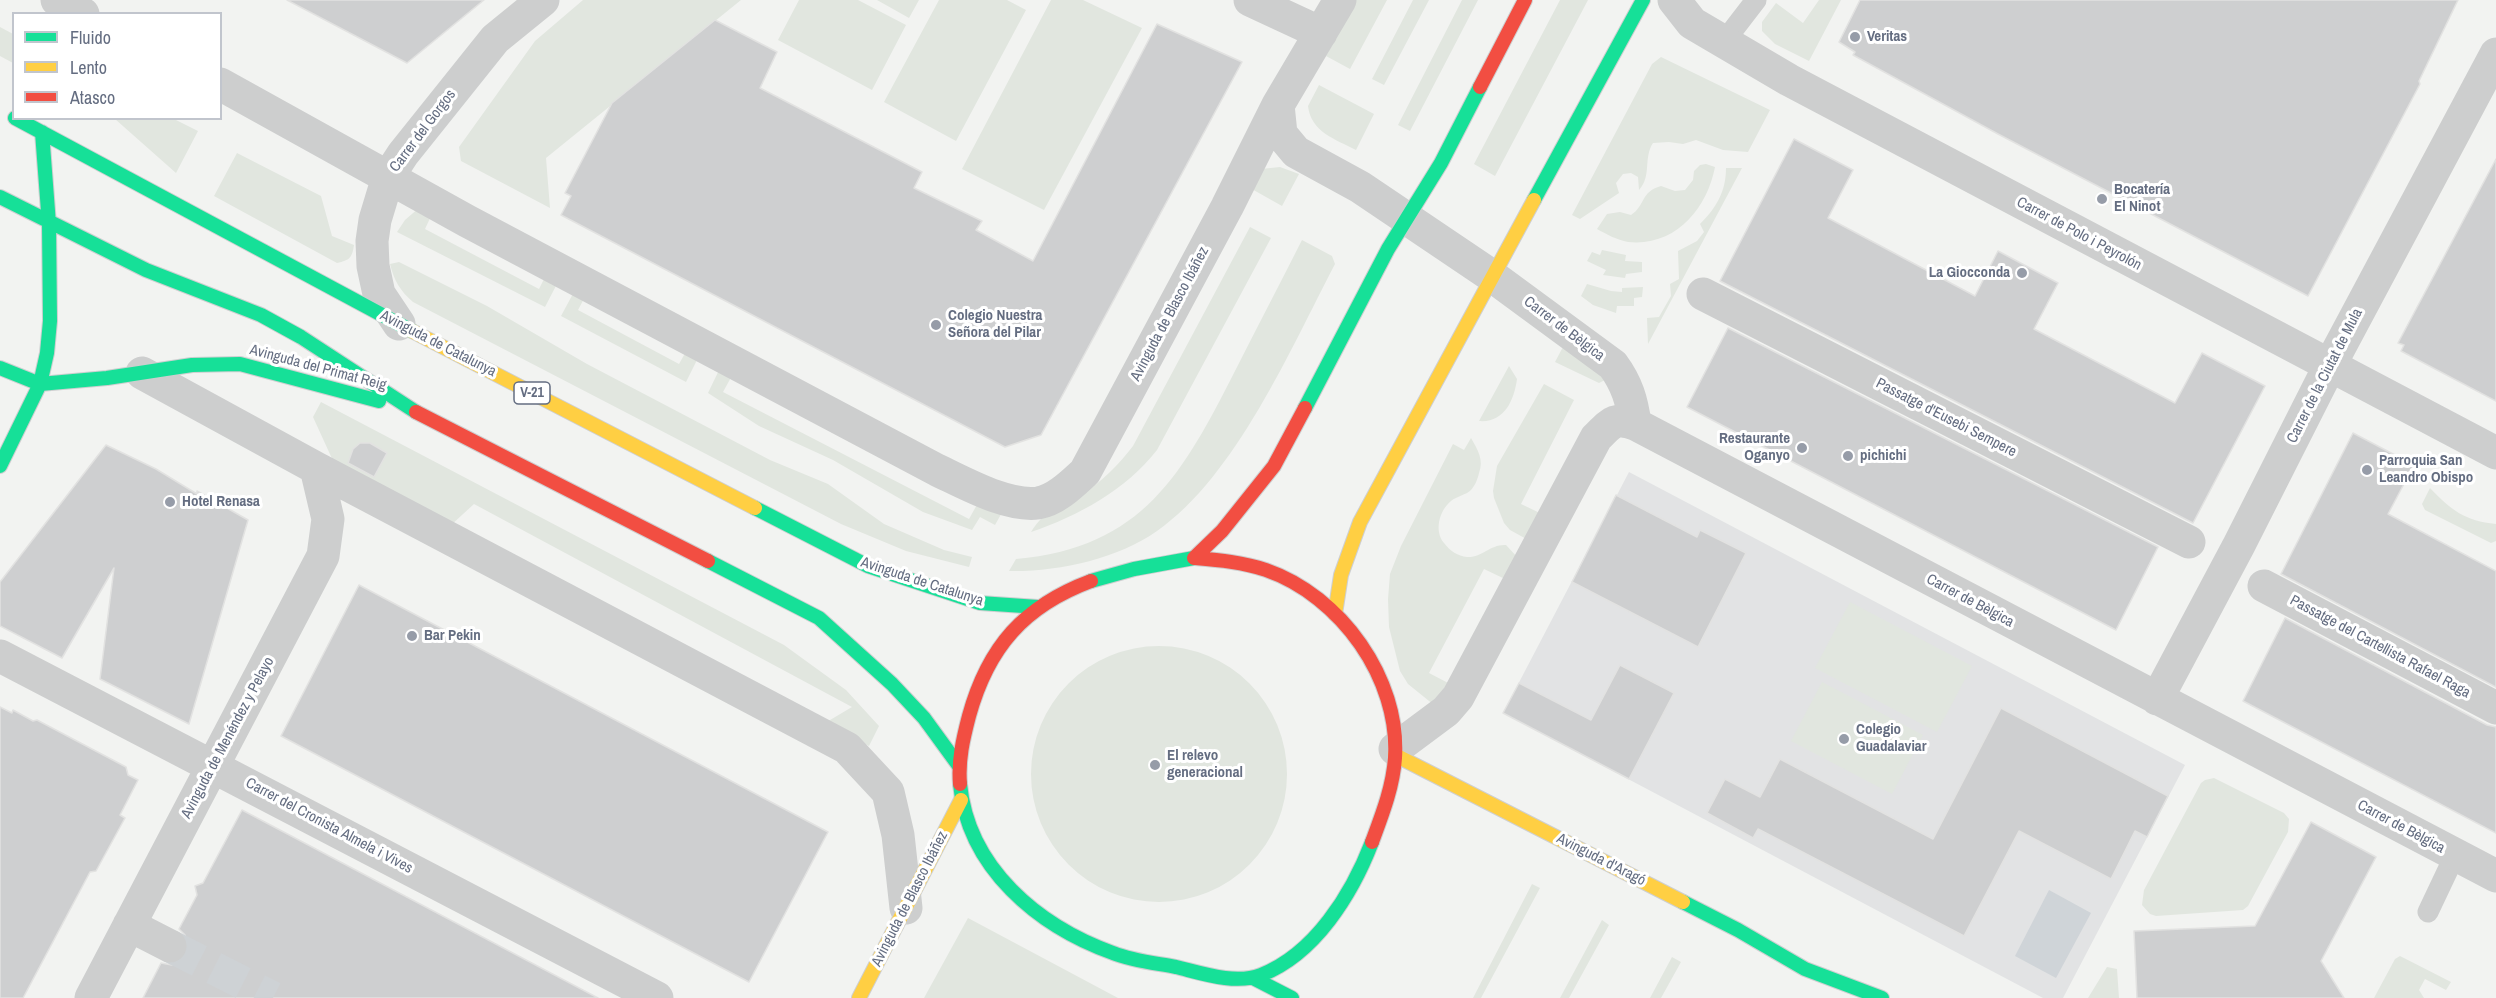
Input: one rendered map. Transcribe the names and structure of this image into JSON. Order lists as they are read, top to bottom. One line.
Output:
{"streets":{"main road":["Avinguda de Blasco Ibáñez","Avinguda de Catalunya","Avinguda del Primat Reig","V-21","Avinguda d'Aragó"],"street":["Carrer del Gorgos","Carrer de Polo i Peyrolón","Carrer de Bèlgica","Carrer de la Ciutat de Mula","Passatge d'Eusebi Sempere","Passatge del Cartellista Rafael Raga","Avinguda de Menéndez y Pelayo","Carrer del Cronista Almela i Vives"]},"crossings":[["Carrer del Gorgos","Avinguda de Blasco Ibáñez"],["Carrer del Gorgos","Avinguda de Catalunya"],["Carrer de Polo i Peyrolón","Carrer de la Ciutat de Mula"],["Carrer de Bèlgica","Carrer de la Ciutat de Mula"],["Avinguda de Menéndez y Pelayo","Carrer del Cronista Almela i Vives"]],"places":["Veritas","Bocatería El Ninot","La Giocconda","Colegio Nuestra Señora del Pilar","Restaurante Oganyo","pichichi","Parroquia San Leandro Obispo","Hotel Renasa","Bar Pekin","Colegio Guadalaviar","El relevo generacional"],"legend":["Fluido","Lento","Atasco"]}
